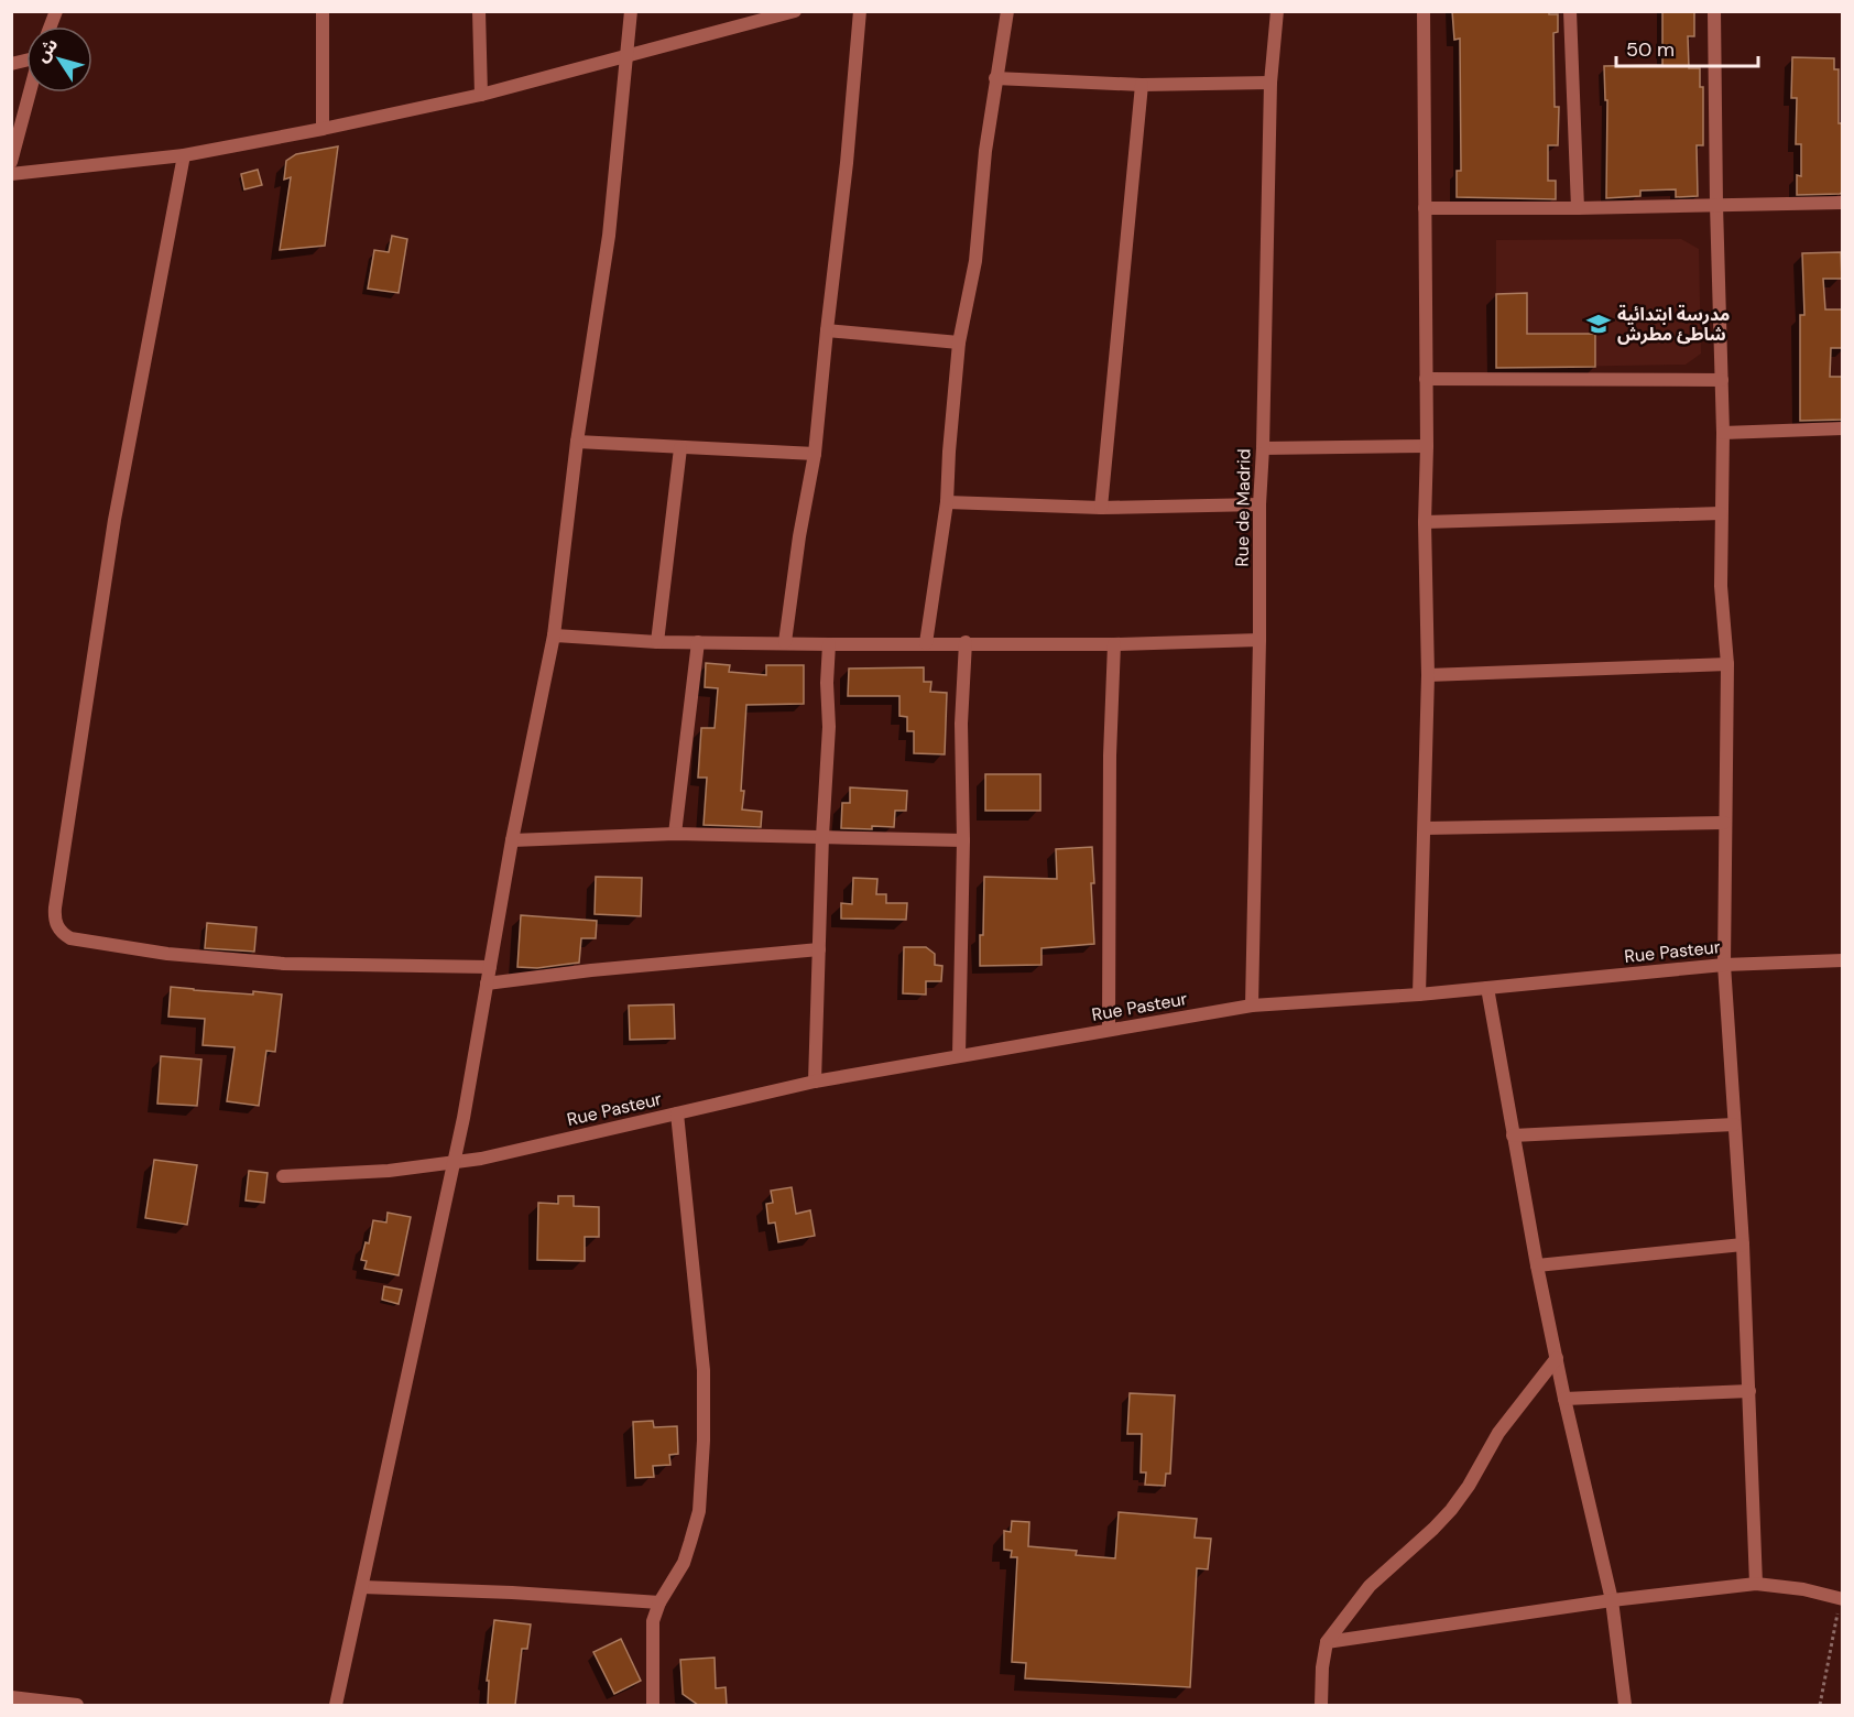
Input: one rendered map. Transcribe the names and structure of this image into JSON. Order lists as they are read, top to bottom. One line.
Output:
{"streets":{"street":["Rue de Madrid","Rue Pasteur"]},"crossings":[["Rue de Madrid","Rue Pasteur"]],"places":{"school or university":["مدرسة ابتدائية شاطئ مطرش"]},"scale_bar":"50 m","north":"top left"}
